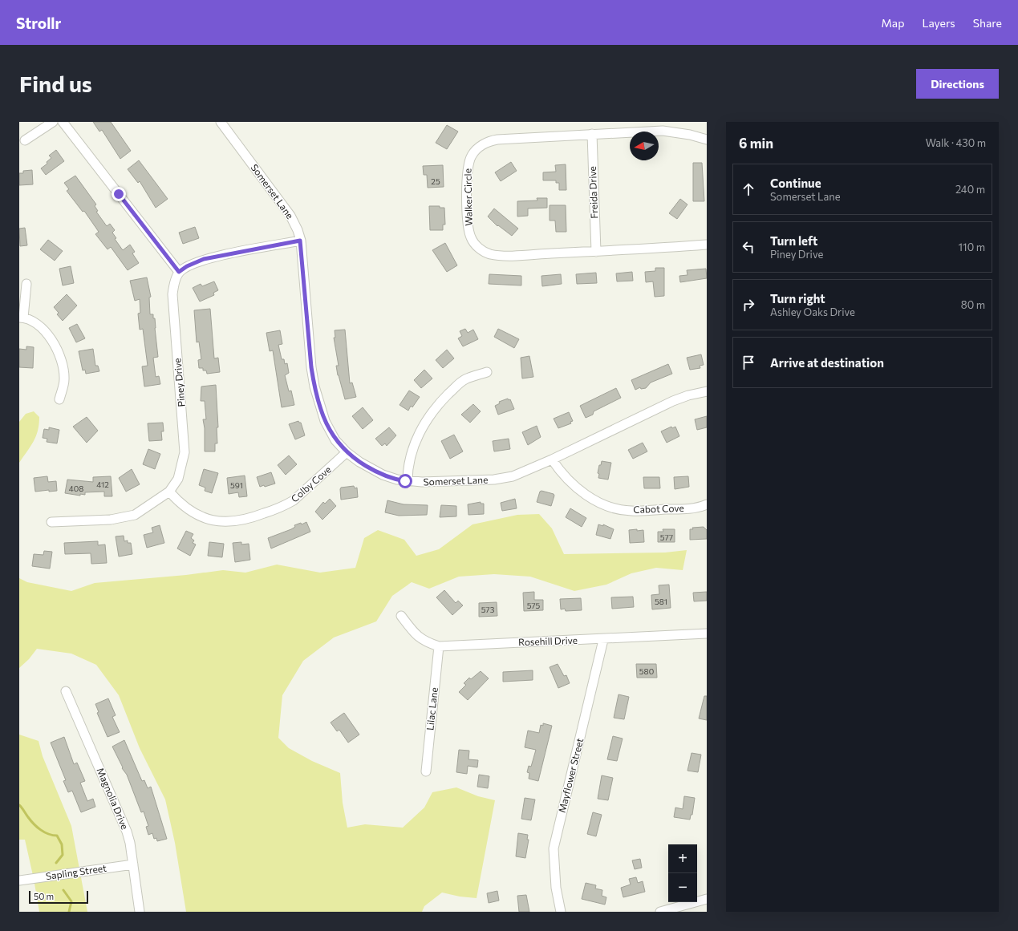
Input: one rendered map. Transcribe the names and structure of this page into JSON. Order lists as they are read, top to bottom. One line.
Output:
{"streets":{"street":["Somerset Lane","Freida Drive","Walker Circle","Piney Drive","Colby Cove","Cabot Cove","Rosehill Drive","Lilac Lane","Mayflower Street","Magnolia Drive","Sapling Street"]},"crossings":[["Somerset Lane","Colby Cove"],["Somerset Lane","Cabot Cove"],["Freida Drive","Walker Circle"],["Piney Drive","Colby Cove"],["Rosehill Drive","Lilac Lane"],["Rosehill Drive","Mayflower Street"],["Magnolia Drive","Sapling Street"]],"house_numbers":["25","412","591","408","577","581","575","573","580"],"scale_bar":"50 m","north":"left","page":{"header":"Strollr","nav":["Map","Layers","Share"],"buttons":"Directions","title":"Find us","heading":["6 min","Walk · 430 m"],"list":[["Continue","Somerset Lane","240 m"],["Turn left","Piney Drive","110 m"],["Turn right","Ashley Oaks Drive","80 m"],"Arrive at destination"],"map_buttons":["+","−"],"scale":"50 m"}}
